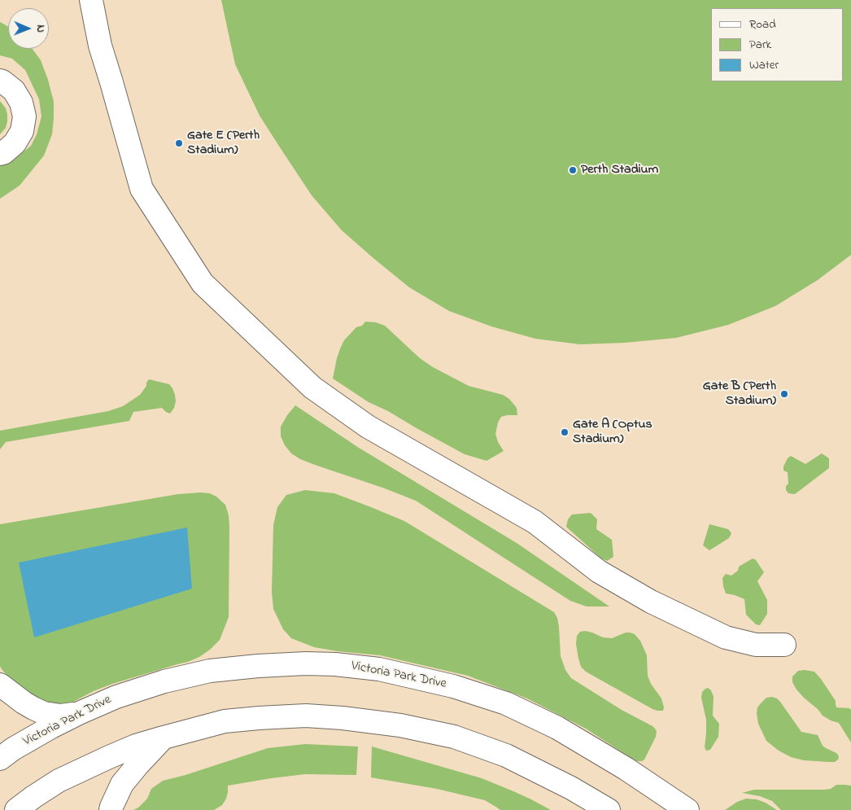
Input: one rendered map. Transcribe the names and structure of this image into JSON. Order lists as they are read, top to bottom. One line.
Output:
{"streets":{"street":["Victoria Park Drive"]},"places":["Gate E (Perth Stadium)","Perth Stadium","Gate B (Perth Stadium)","Gate A (Optus Stadium)"],"legend":["Road","Park","Water"],"north":"right"}
